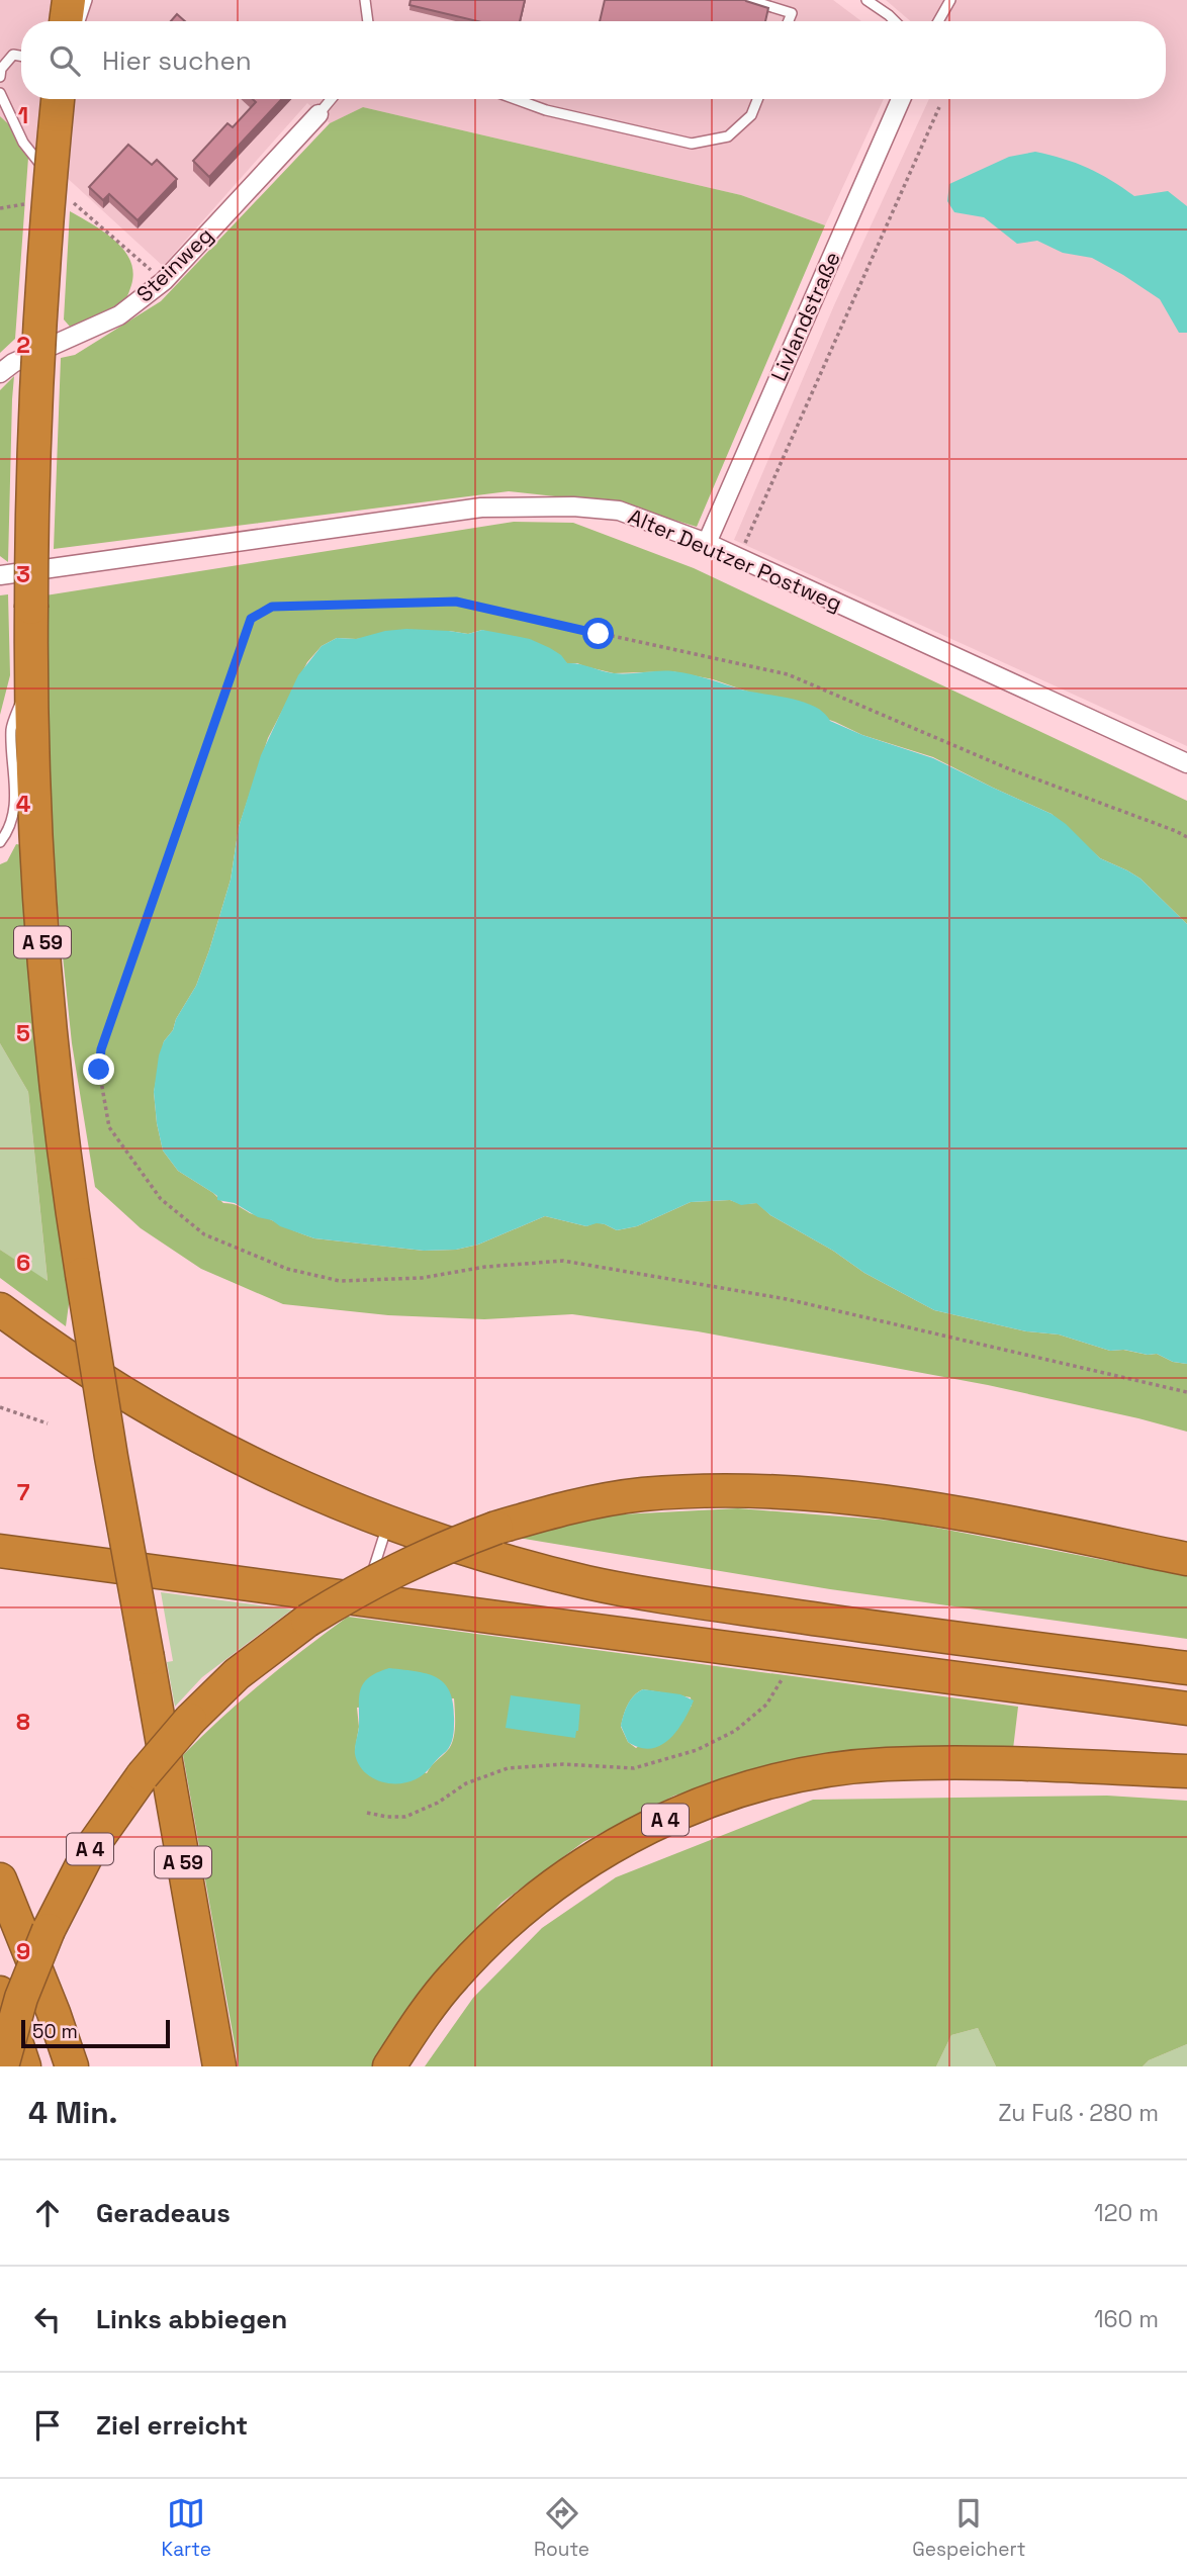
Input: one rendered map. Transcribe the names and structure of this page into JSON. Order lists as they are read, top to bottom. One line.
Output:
{"streets":{"highway":["A 59","A 4"],"street":["Steinweg","Livlandstraße","Alter Deutzer Postweg"]},"crossings":[["Livlandstraße","Alter Deutzer Postweg"]],"scale_bar":"50 m","page":{"search":"Hier suchen","scale":"50 m","heading":["4 Min.","Zu Fuß · 280 m"],"list":[["Geradeaus","120 m"],["Links abbiegen","160 m"],"Ziel erreicht"],"nav":["Karte","Route","Gespeichert"]},"grid":{"rows":["1","2","3","4","5","6","7","8","9"]}}
